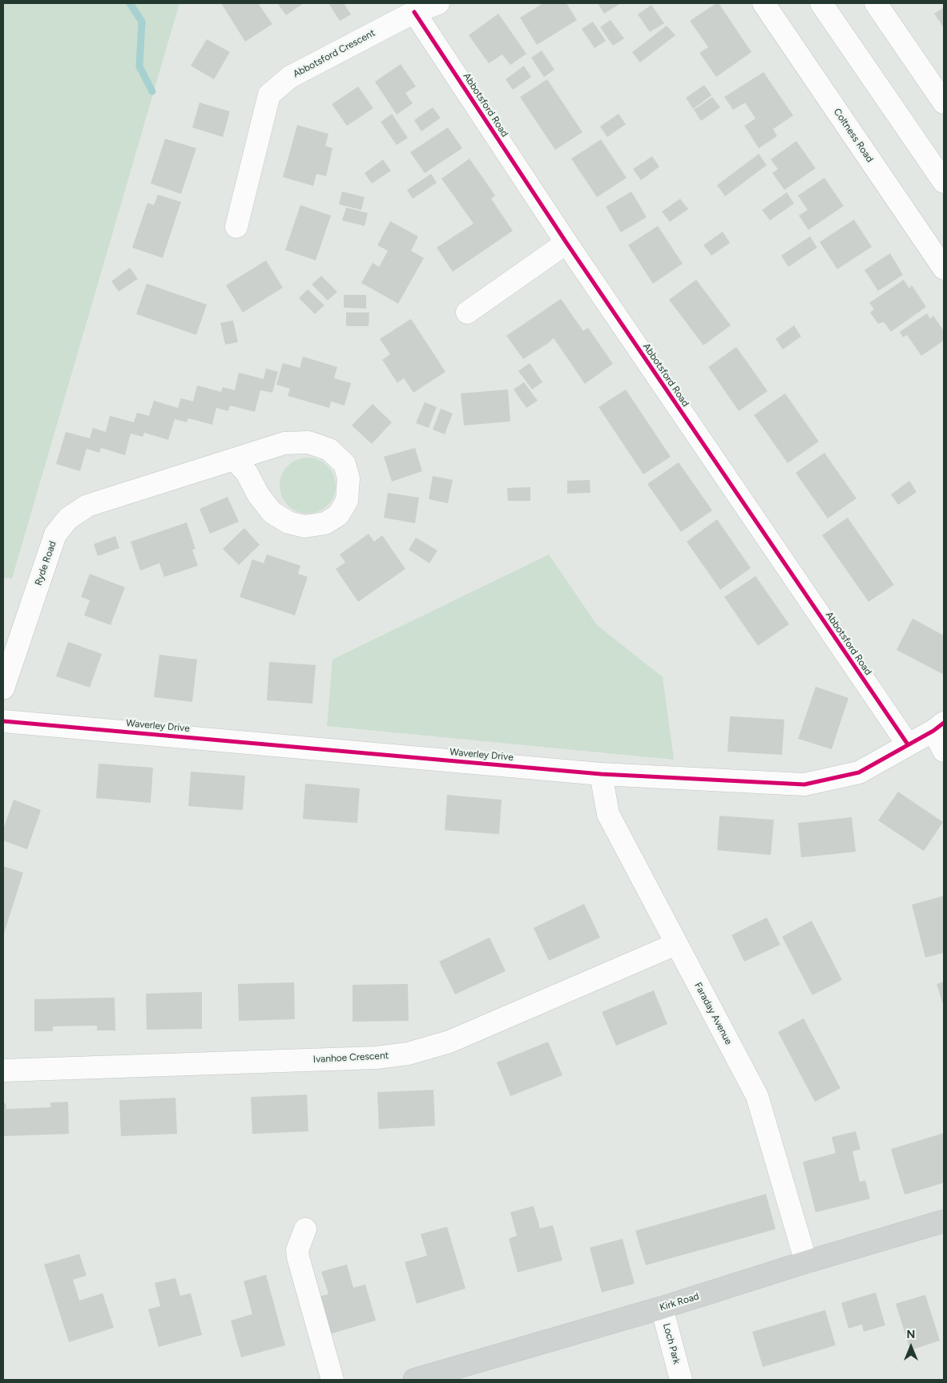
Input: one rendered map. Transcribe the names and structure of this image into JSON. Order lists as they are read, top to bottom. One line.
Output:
{"streets":{"main road":["Kirk Road"],"street":["Abbotsford Crescent","Abbotsford Road","Coltness Road","Ryde Road","Waverley Drive","Faraday Avenue","Ivanhoe Crescent","Loch Park"]},"crossings":[["Abbotsford Crescent","Abbotsford Road"],["Abbotsford Road","Waverley Drive"],["Waverley Drive","Faraday Avenue"],["Faraday Avenue","Ivanhoe Crescent"],["Faraday Avenue","Kirk Road"],["Kirk Road","Loch Park"]],"north":"top"}
